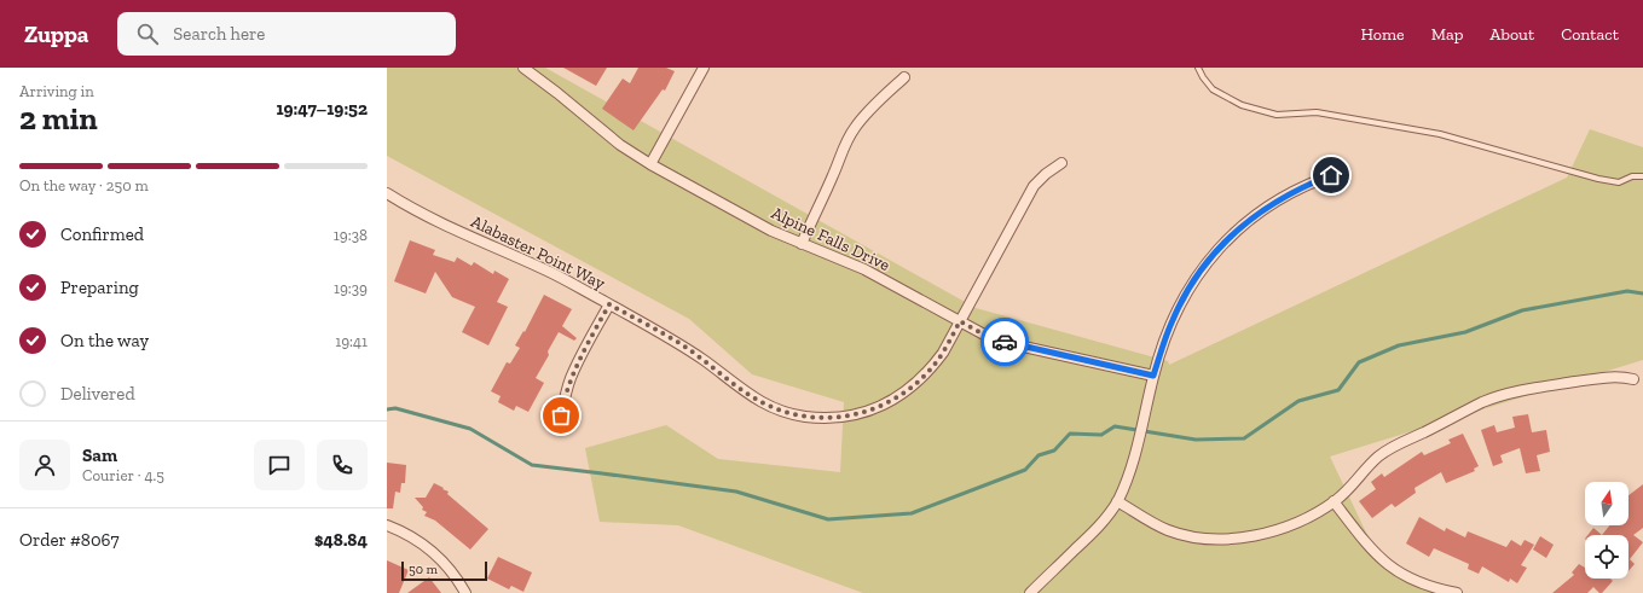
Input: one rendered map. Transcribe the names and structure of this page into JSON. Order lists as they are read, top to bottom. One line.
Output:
{"streets":{"street":["Alpine Falls Drive","Alabaster Point Way"]},"crossings":[["Alpine Falls Drive","Alabaster Point Way"]],"scale_bar":"50 m","north":"top","page":{"header":"Zuppa","search":"Search here","nav":["Home","Map","About","Contact"],"heading":["2 min","Arriving in","19:47–19:52"],"panel":["Sam","Courier · 4.5","Order #8067","$48.84"],"bar":"On the way · 250 m","list":[["Confirmed","19:38"],["Preparing","19:39"],["On the way","19:41"],"Delivered"],"scale":"50 m"}}
